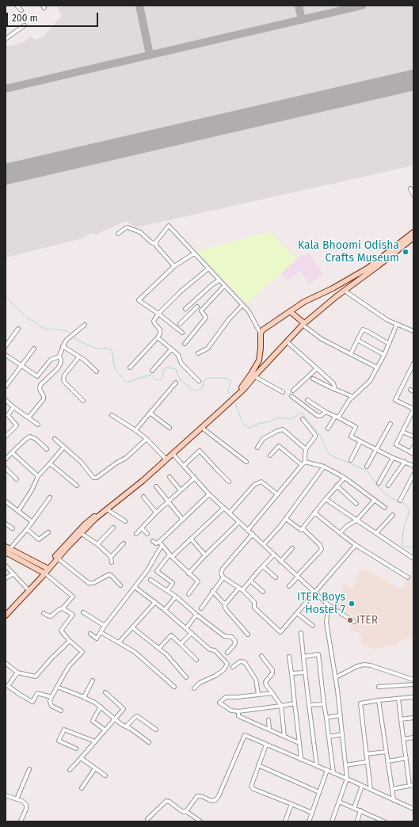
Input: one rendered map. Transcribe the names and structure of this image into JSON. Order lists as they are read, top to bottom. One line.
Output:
{"places":["Kala Bhoomi Odisha Crafts Museum","ITER Boys Hostel 7","ITER"],"scale_bar":"200 m"}
